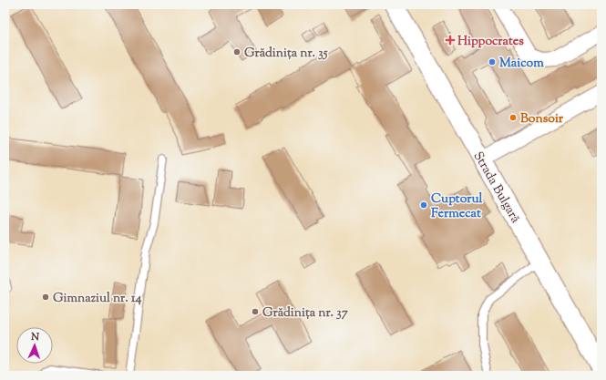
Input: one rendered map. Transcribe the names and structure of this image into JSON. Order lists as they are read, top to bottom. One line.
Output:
{"streets":{"street":["Strada Bulgară"]},"places":{"health":["Hippocrates"],"other":["Grădinița nr. 35","Maicom","Bonsoir","Cuptorul Fermecat","Gimnaziul nr. 14","Grădinița nr. 37"]},"north":"top"}
